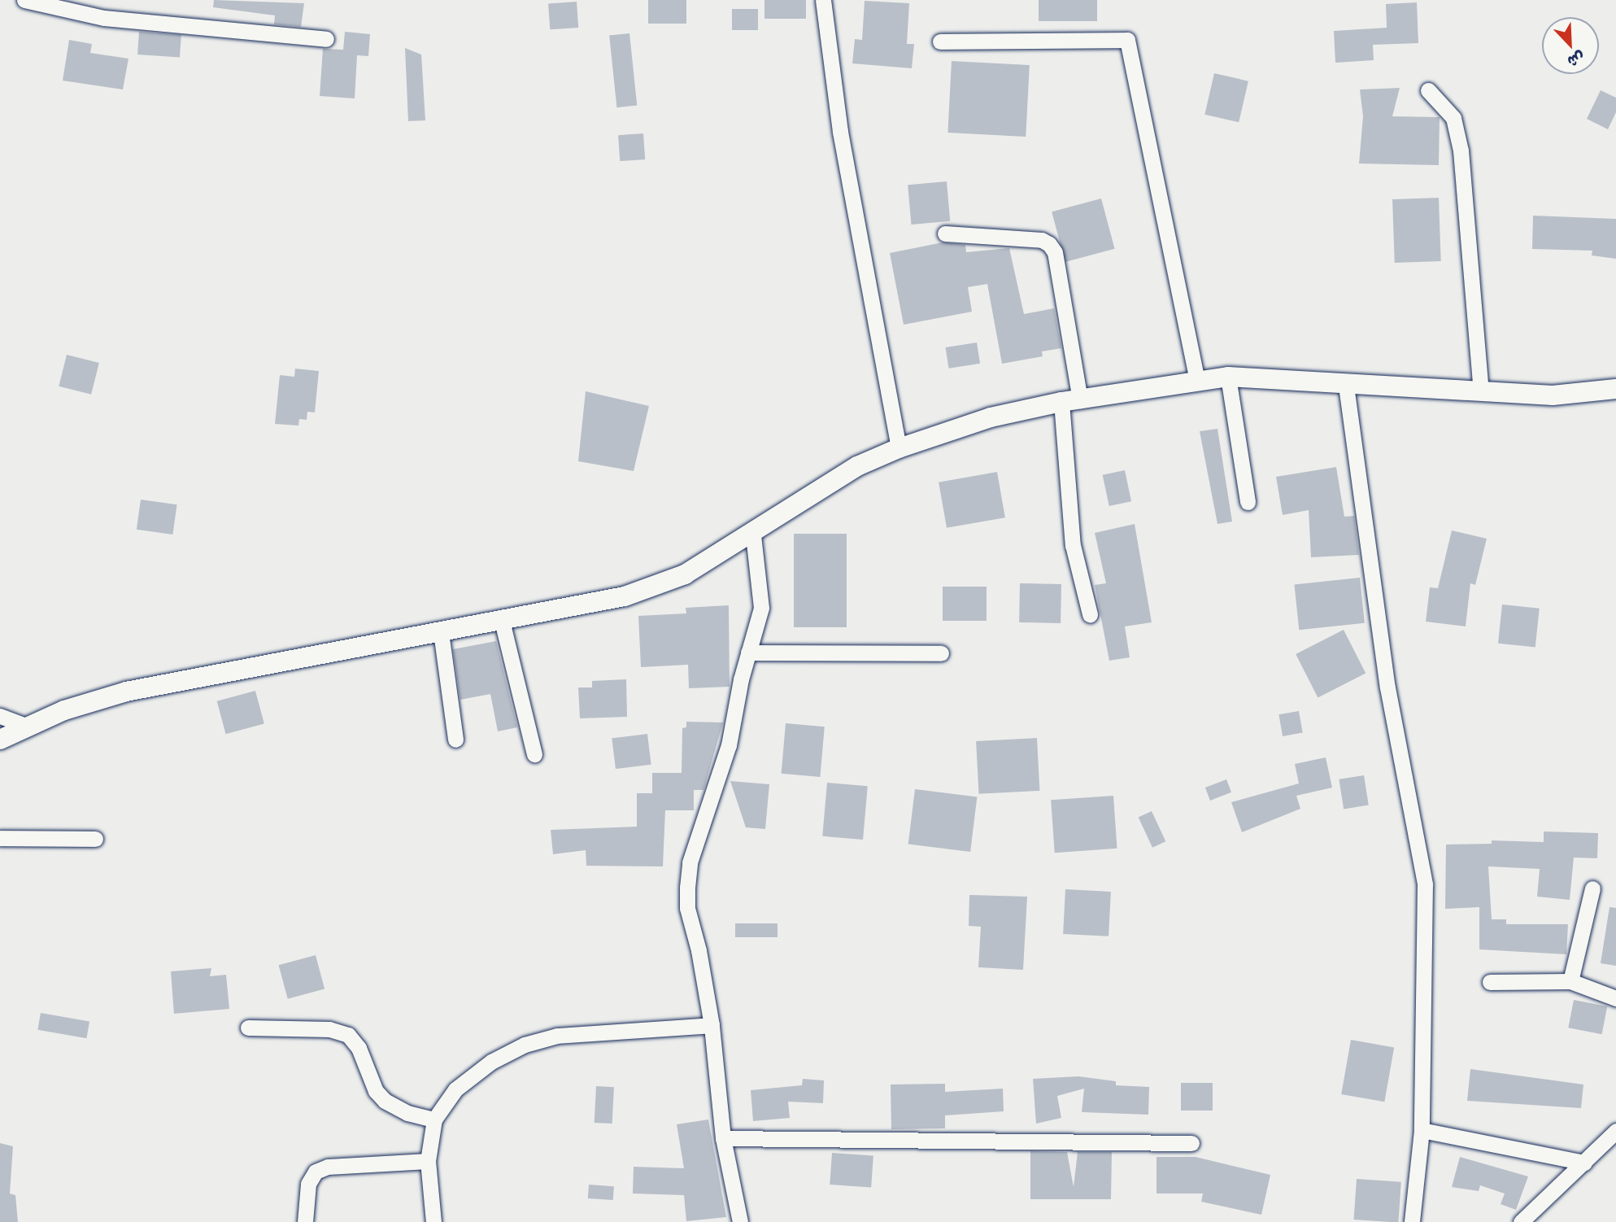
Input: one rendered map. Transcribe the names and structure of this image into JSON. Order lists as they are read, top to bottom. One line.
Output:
{"north":"bottom right"}
